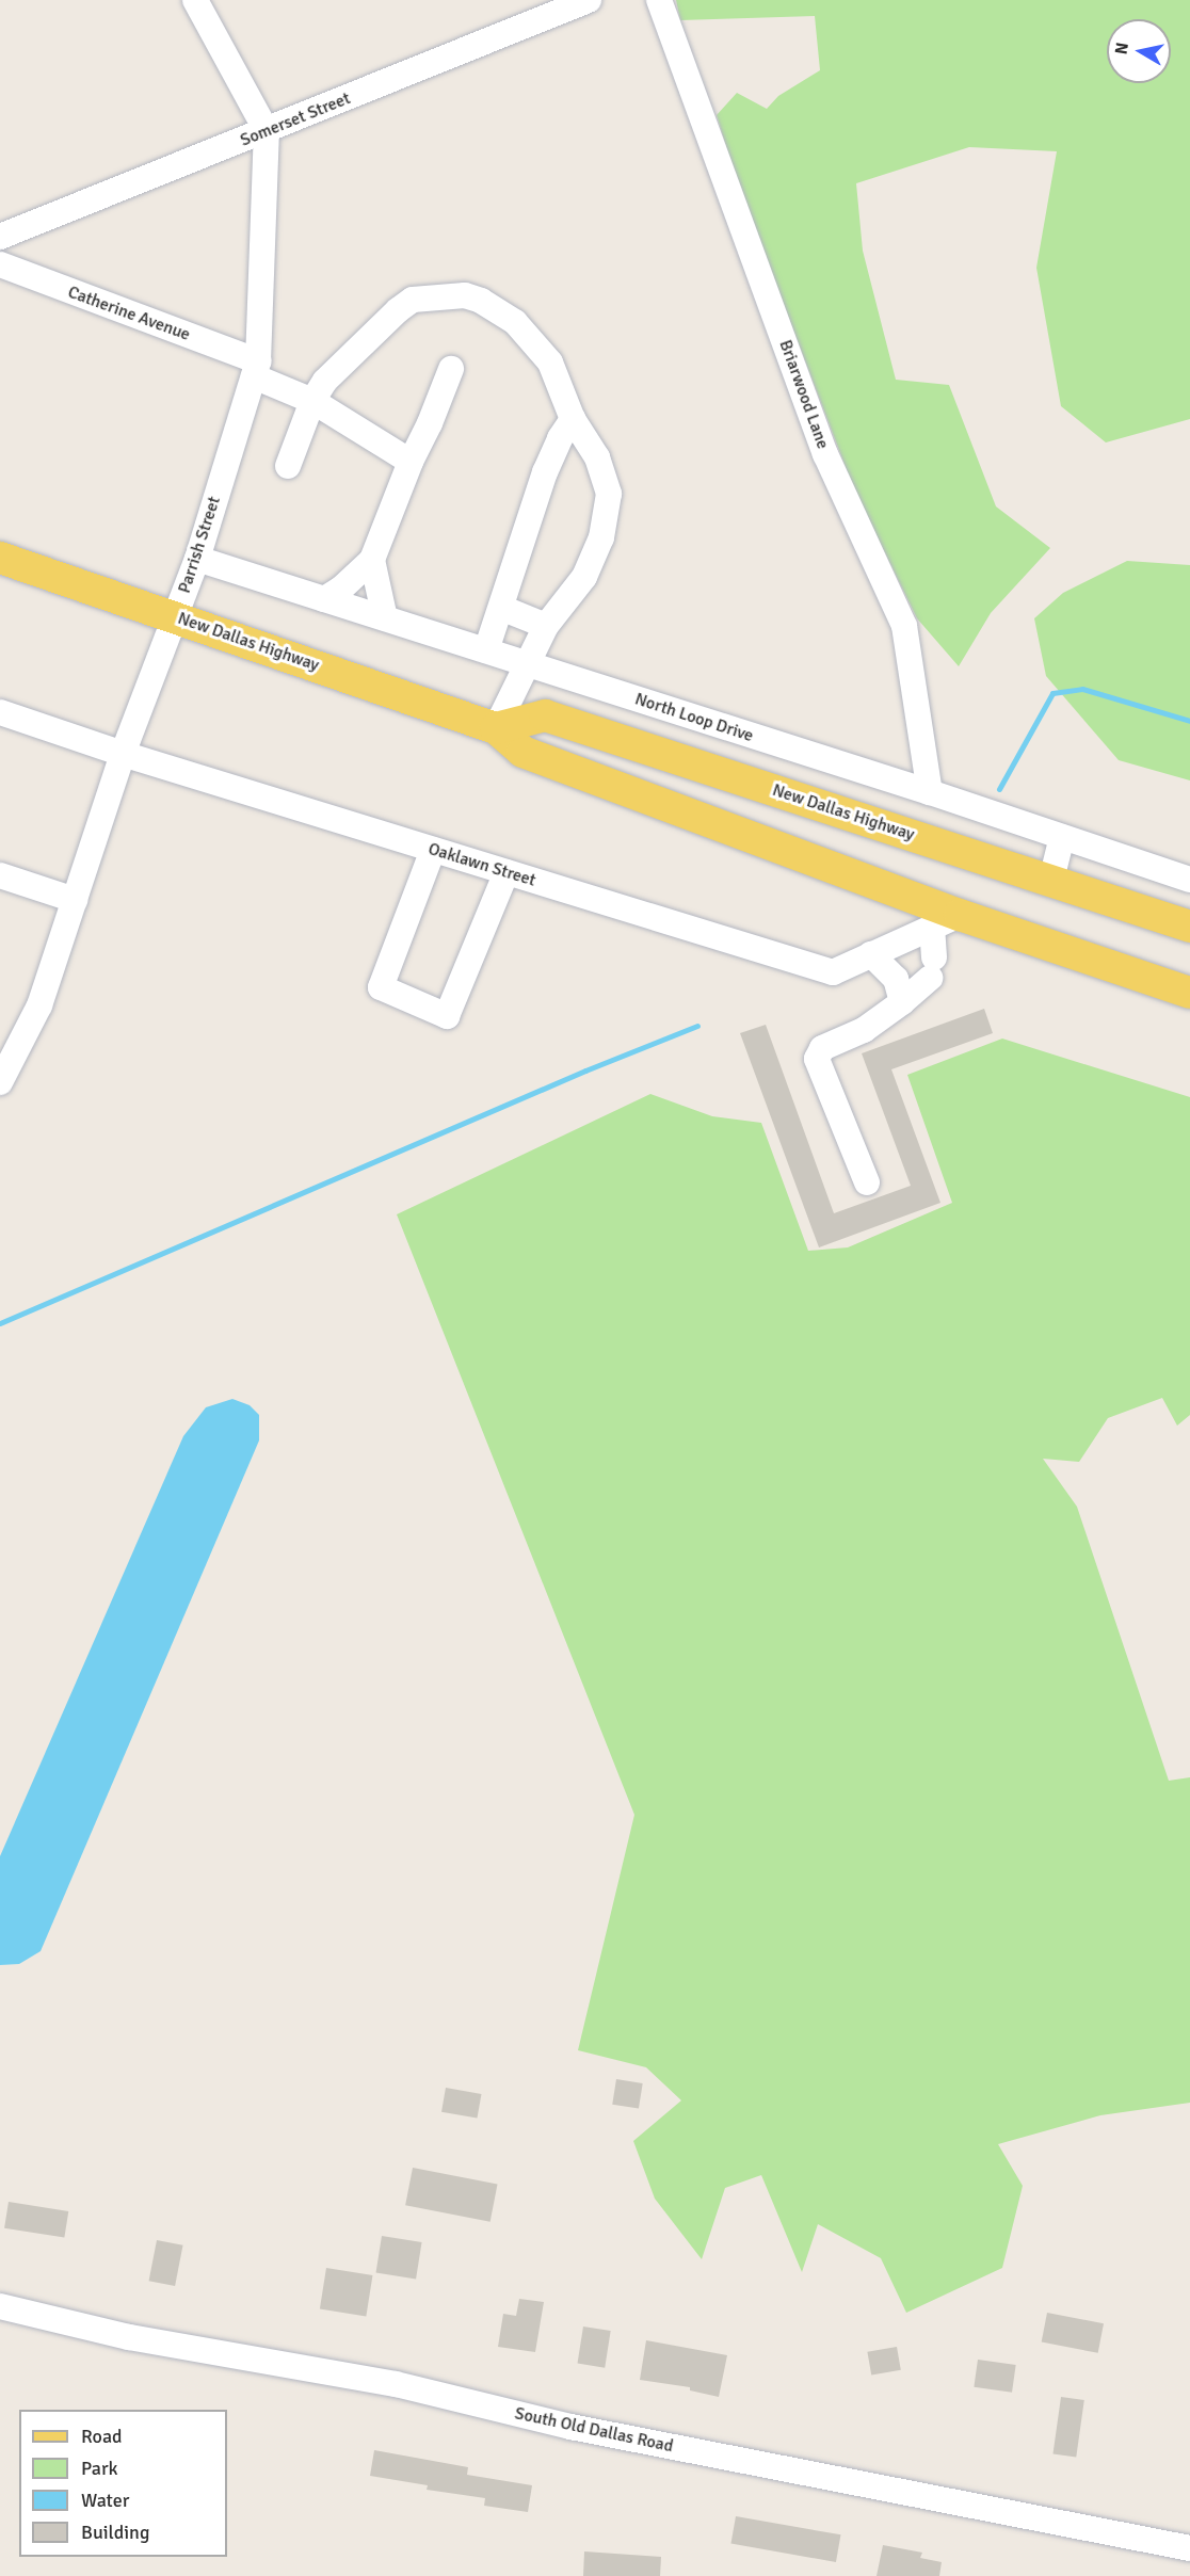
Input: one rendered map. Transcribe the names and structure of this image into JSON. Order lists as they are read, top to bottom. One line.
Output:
{"streets":{"main road":["New Dallas Highway"],"street":["Somerset Street","Catherine Avenue","Briarwood Lane","Parrish Street","North Loop Drive","Oaklawn Street","South Old Dallas Road"]},"crossings":[["Somerset Street","Parrish Street"],["Catherine Avenue","Parrish Street"],["Briarwood Lane","North Loop Drive"],["Parrish Street","New Dallas Highway"],["Parrish Street","North Loop Drive"],["Parrish Street","Oaklawn Street"],["New Dallas Highway","Oaklawn Street"]],"legend":["Road","Park","Water","Building"],"north":"left"}
